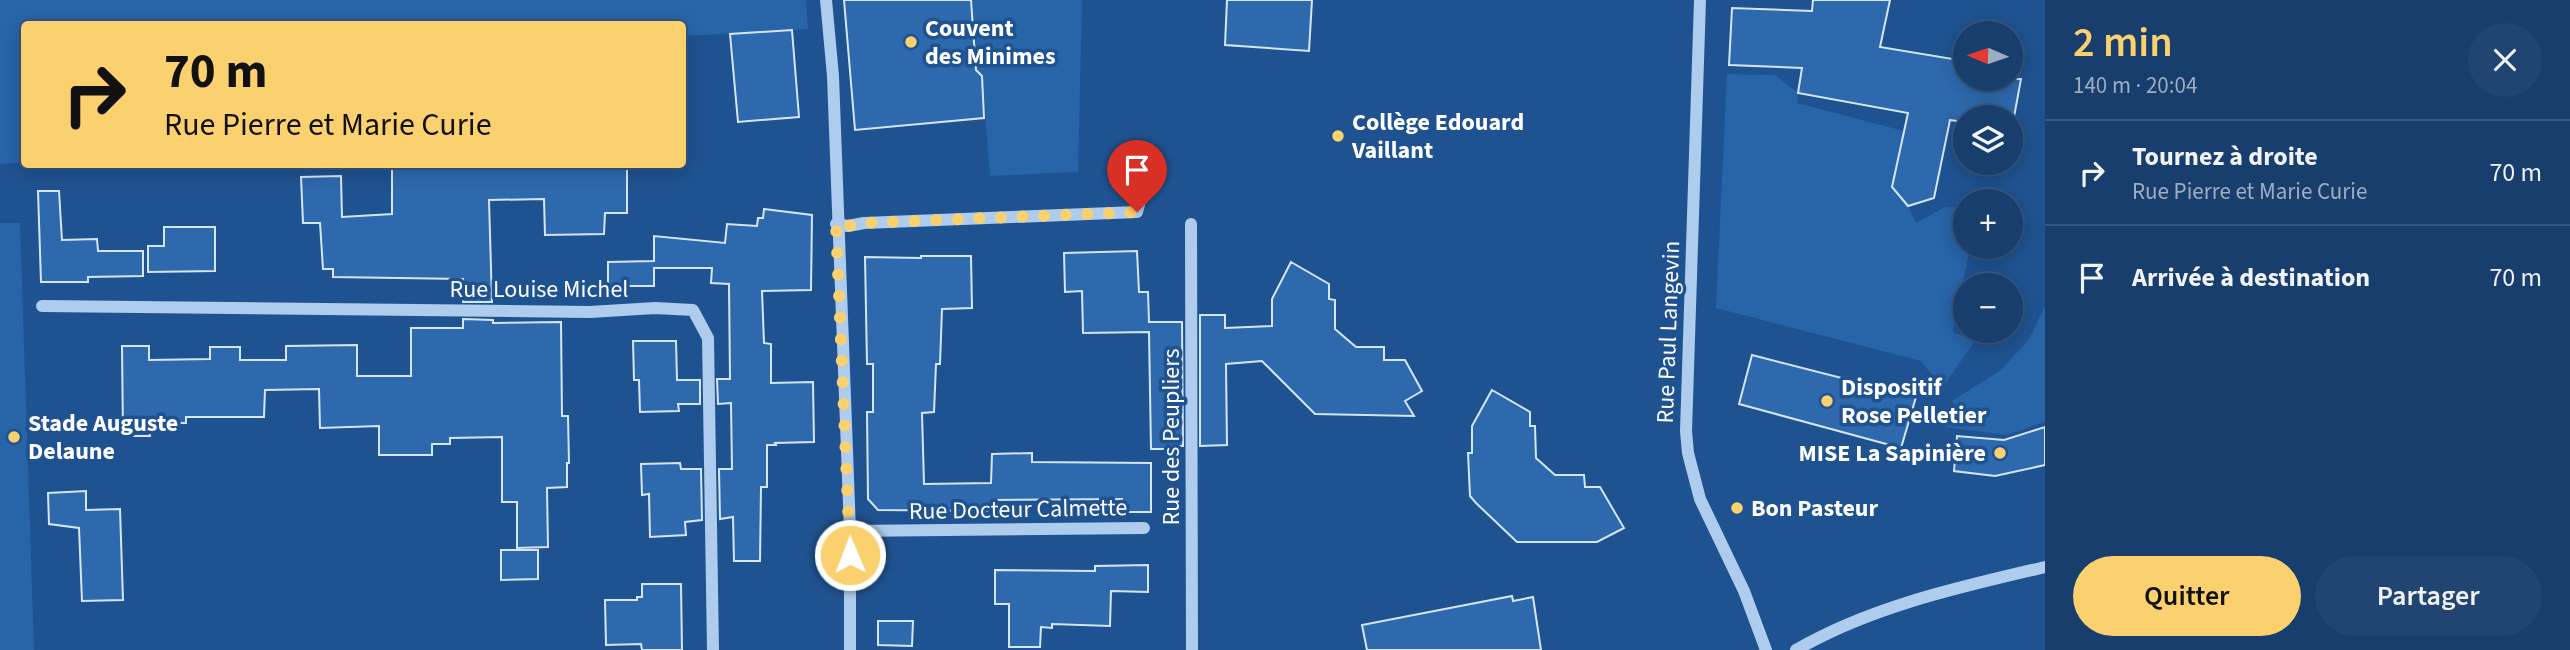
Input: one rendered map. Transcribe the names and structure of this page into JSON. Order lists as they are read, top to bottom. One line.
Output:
{"streets":{"street":["Rue Louise Michel","Rue Paul Langevin","Rue des Peupliers","Rue Docteur Calmette"]},"places":["Couvent des Minimes","Collège Edouard Vaillant","Dispositif Rose Pelletier","Stade Auguste Delaune","MISE La Sapinière","Bon Pasteur"],"north":"left","page":{"heading":["2 min","140 m · 20:04"],"map_buttons":["+","−"],"turn":["70 m","Rue Pierre et Marie Curie"],"list":[{"name":"Tournez à droite","note":"Rue Pierre et Marie Curie","value":"70 m"},{"name":"Arrivée à destination","value":"70 m"}],"buttons":["Quitter","Partager"]}}
